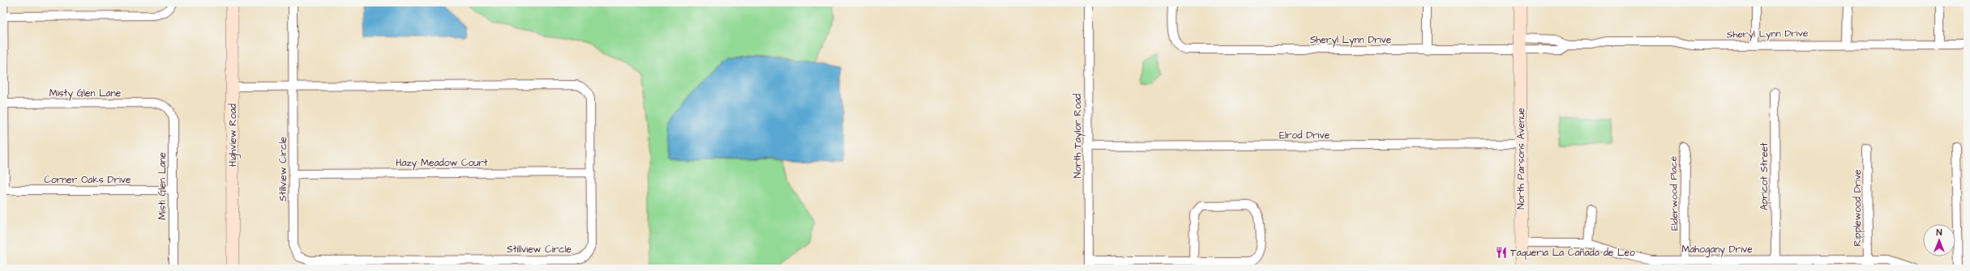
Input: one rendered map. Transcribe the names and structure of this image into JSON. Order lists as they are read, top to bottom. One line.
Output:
{"streets":{"street":["Sheryl Lynn Drive","Misty Glen Lane","Highview Road","Elrod Drive","North Taylor Road","North Parsons Avenue","Hazy Meadow Court","Stillview Circle","Apricot Street","Corner Oaks Drive","Misti Glen Lane","Elderwood Place","Ripplewood Drive","Mahogany Drive"]},"crossings":[["Sheryl Lynn Drive","North Parsons Avenue"],["Misty Glen Lane","Misti Glen Lane"],["Highview Road","Stillview Circle"],["Elrod Drive","North Taylor Road"],["Elrod Drive","North Parsons Avenue"],["North Parsons Avenue","Mahogany Drive"],["Hazy Meadow Court","Stillview Circle"],["Apricot Street","Mahogany Drive"],["Corner Oaks Drive","Misti Glen Lane"],["Elderwood Place","Mahogany Drive"],["Ripplewood Drive","Mahogany Drive"]],"places":{"restaurant":["Taqueria La Cañada de Leo"]},"north":"top"}
